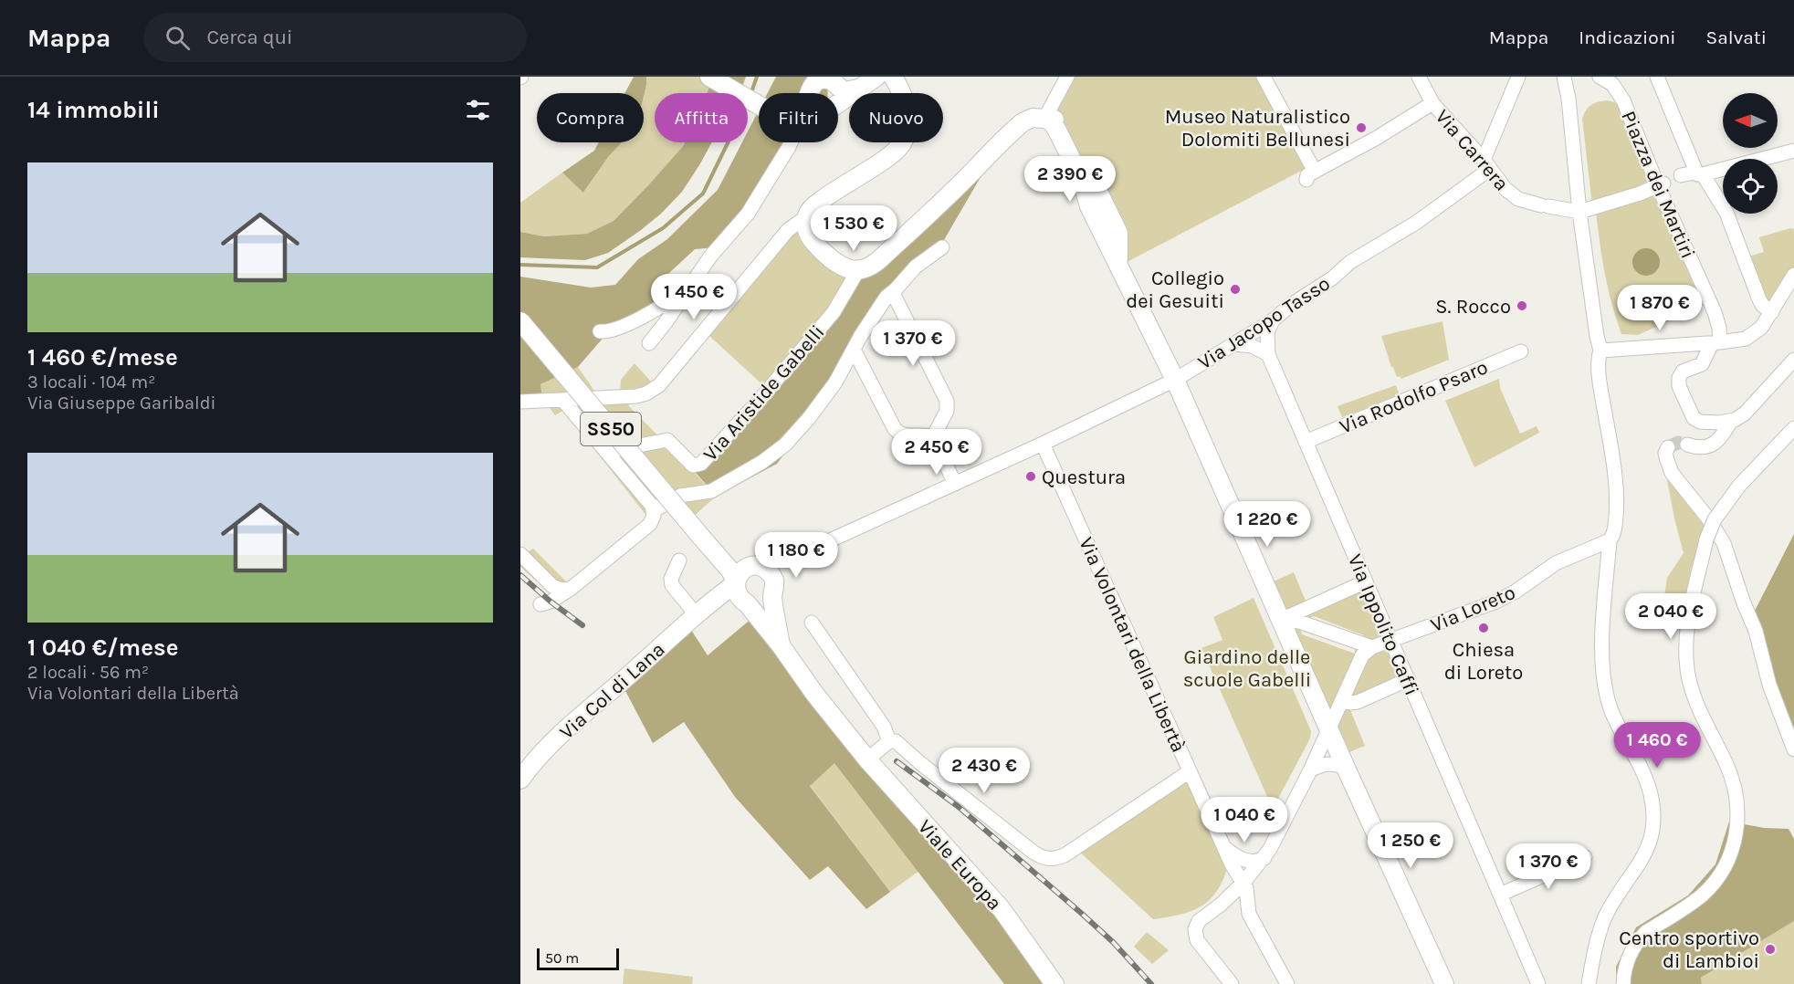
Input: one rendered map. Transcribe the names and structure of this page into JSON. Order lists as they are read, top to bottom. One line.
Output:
{"streets":{"main road":["SS50","Via Col di Lana","Viale Europa"],"street":["Via Carrera","Piazza dei Martiri","Via Jacopo Tasso","Via Aristide Gabelli","Via Rodolfo Psaro","Via Loreto","Via Ippolito Caffi","Via Volontari della Libertà"]},"crossings":[["Via Carrera","Via Jacopo Tasso"],["Via Jacopo Tasso","Via Ippolito Caffi"],["Via Jacopo Tasso","Via Volontari della Libertà"],["Via Jacopo Tasso","Viale Europa"],["Via Rodolfo Psaro","Via Ippolito Caffi"],["Via Loreto","Via Ippolito Caffi"]],"parks":["Giardino delle scuole Gabelli"],"places":["Museo Naturalistico Dolomiti Bellunesi","Collegio dei Gesuiti","S. Rocco","Questura","Chiesa di Loreto","Centro sportivo di Lambioi"],"scale_bar":"50 m","north":"left","page":{"header":"Mappa","search":"Cerca qui","nav":["Mappa","Indicazioni","Salvati"],"heading":"14 immobili","chip":["Compra","Affitta","Filtri","Nuovo"],"list":[{"name":"1 460 €/mese","note":"3 locali · 104 m² · Via Giuseppe Garibaldi"},{"name":"1 040 €/mese","note":"2 locali · 56 m² · Via Volontari della Libertà"}],"price":["2 390 €","1 530 €","1 450 €","1 870 €","1 370 €","2 450 €","1 220 €","1 180 €","2 040 €","1 460 €","2 430 €","1 040 €","1 250 €","1 370 €"],"scale":"50 m"}}
